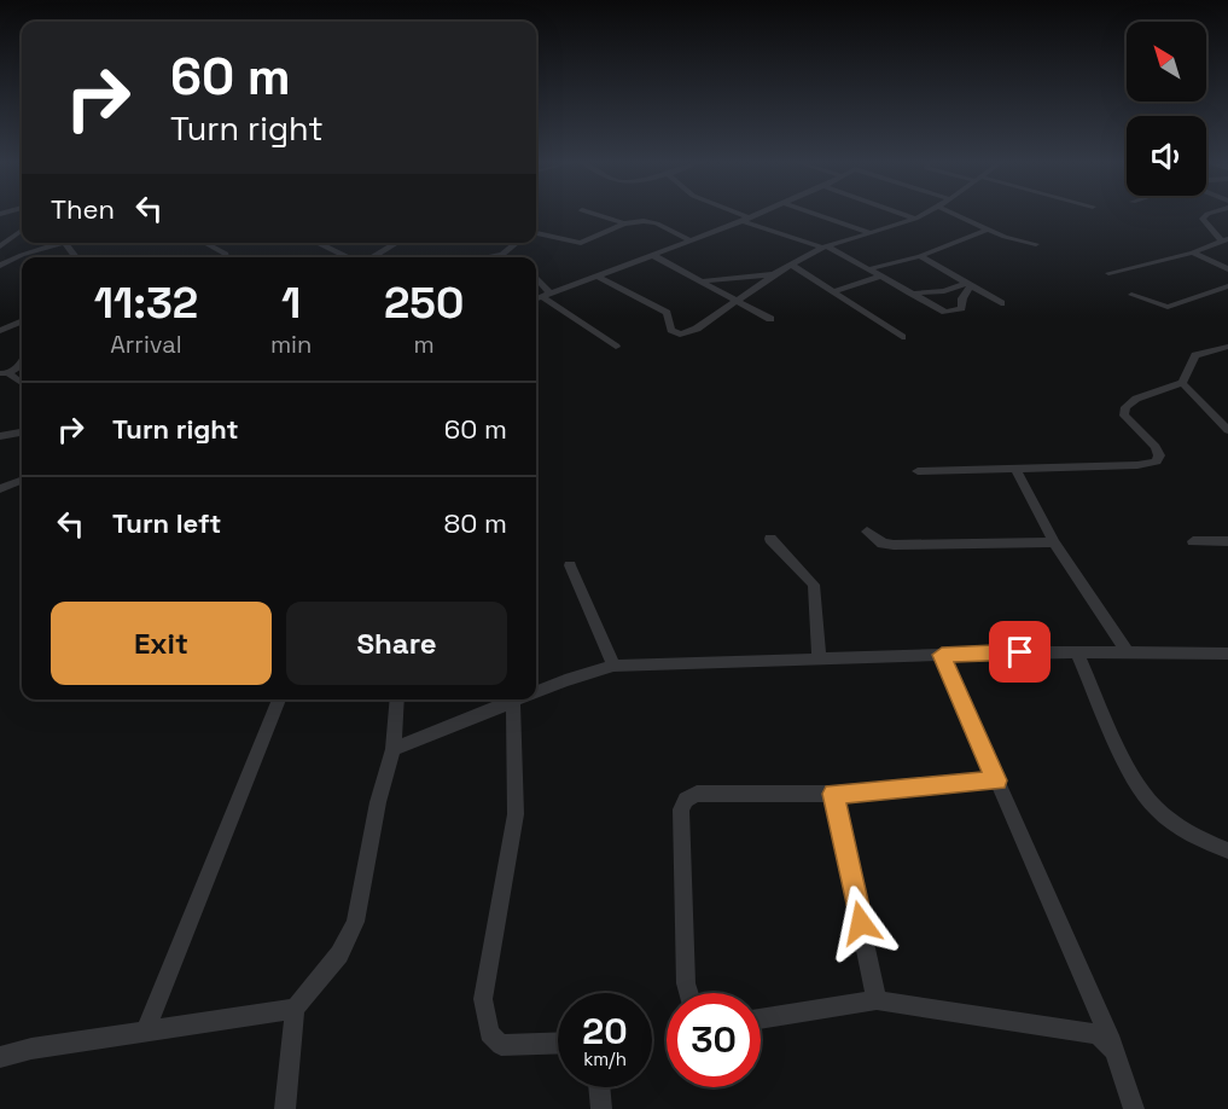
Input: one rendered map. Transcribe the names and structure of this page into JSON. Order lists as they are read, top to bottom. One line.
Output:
{"north":"top left","page":{"turn":["60 m","Turn right"],"then":"Then","eta":["11:32","Arrival","1","min","250","m"],"list":[{"name":"Turn right","value":"60 m"},{"name":"Turn left","value":"80 m"}],"buttons":["Exit","Share"],"speed":"20 km/h","limit":"30"}}
